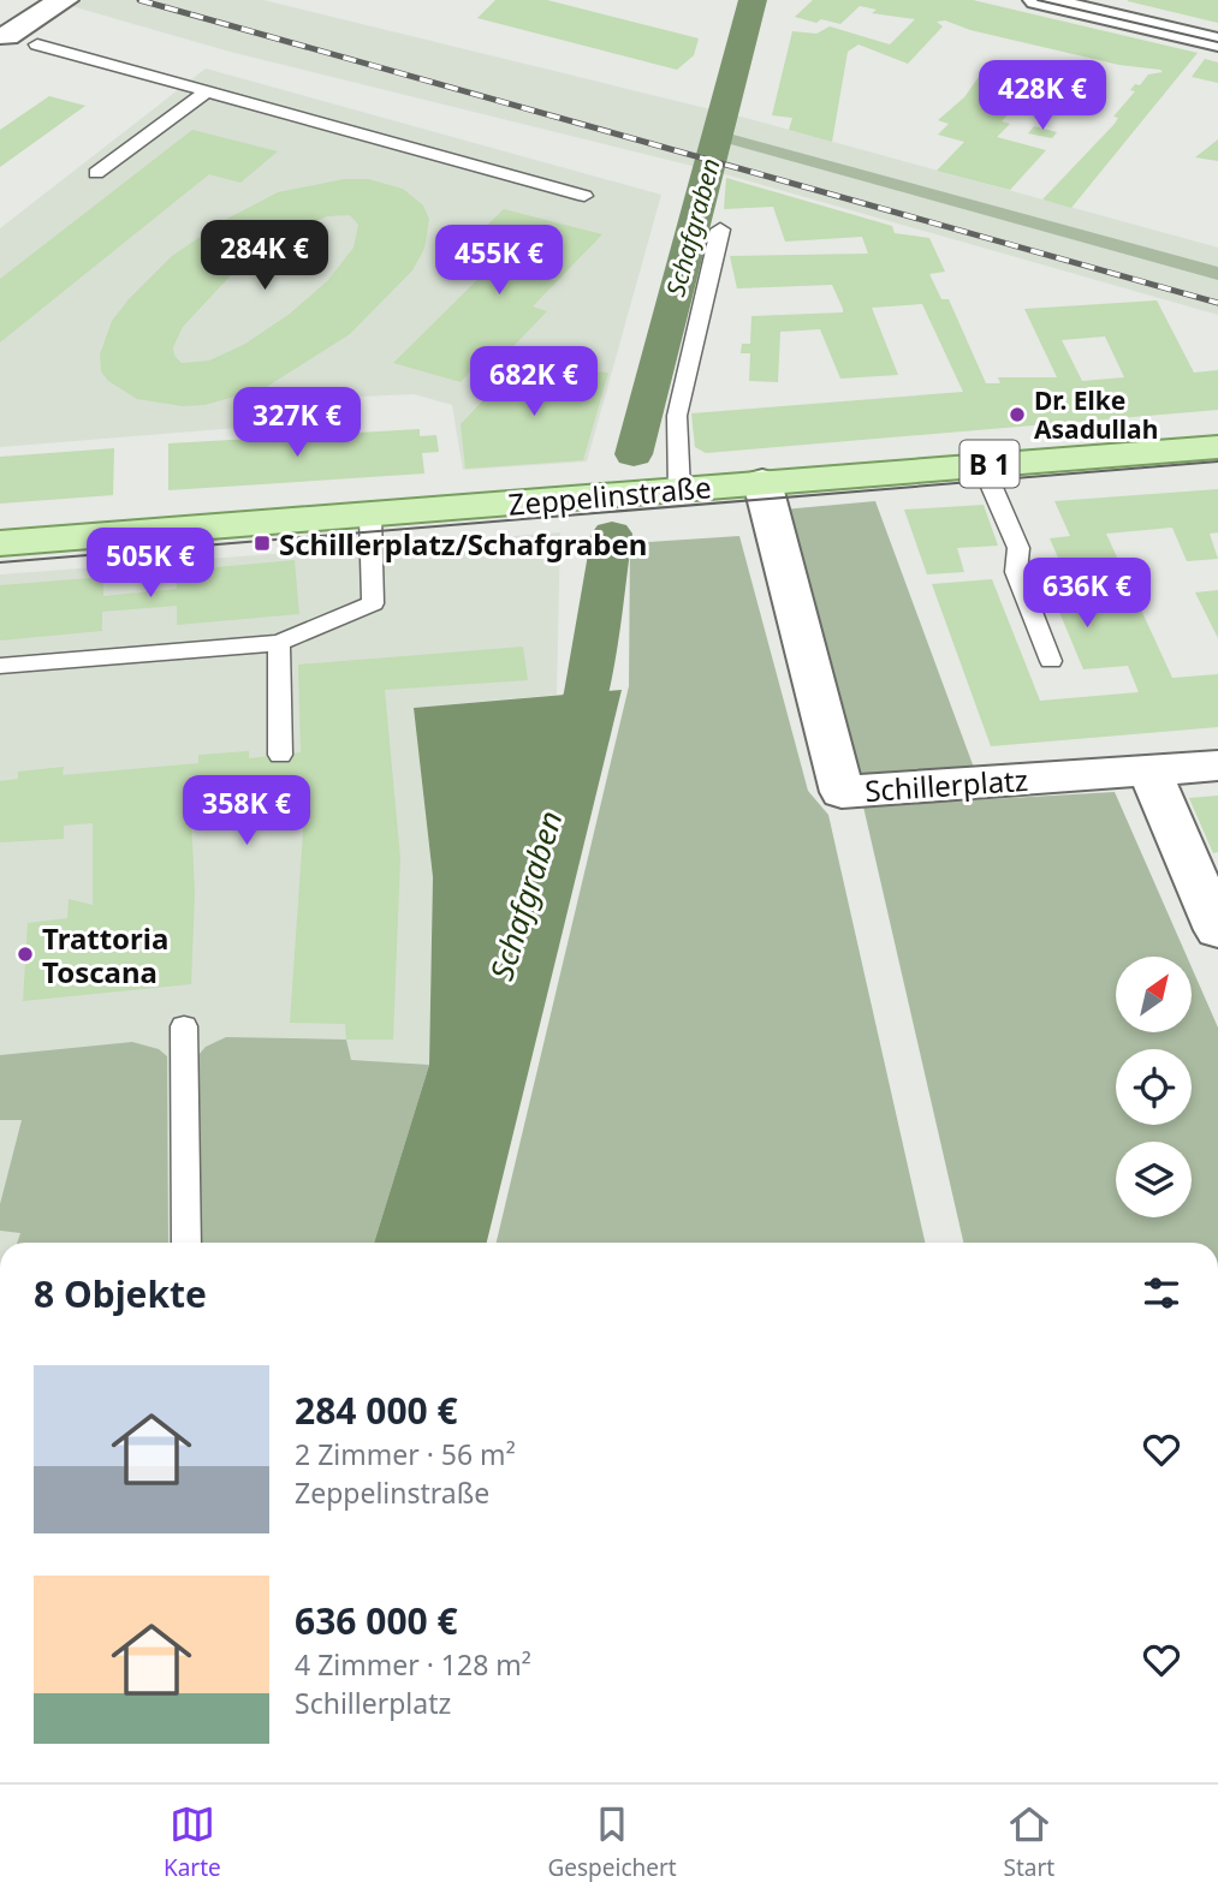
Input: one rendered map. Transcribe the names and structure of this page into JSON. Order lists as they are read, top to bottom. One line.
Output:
{"streets":{"main road":["B 1","Zeppelinstraße"],"street":["Schillerplatz"]},"crossings":[["Zeppelinstraße","Schillerplatz"]],"water":["Schafgraben"],"places":{"other":["Dr. Elke Asadullah","Trattoria Toscana"],"transit":["Schillerplatz/Schafgraben"]},"north":"top right","page":{"price":["428K €","284K €","455K €","682K €","327K €","505K €","636K €","358K €"],"heading":"8 Objekte","list":[{"name":"284 000 €","note":"2 Zimmer · 56 m² · Zeppelinstraße"},{"name":"636 000 €","note":"4 Zimmer · 128 m² · Schillerplatz"}],"tabs":["Karte","Gespeichert","Start"]}}
